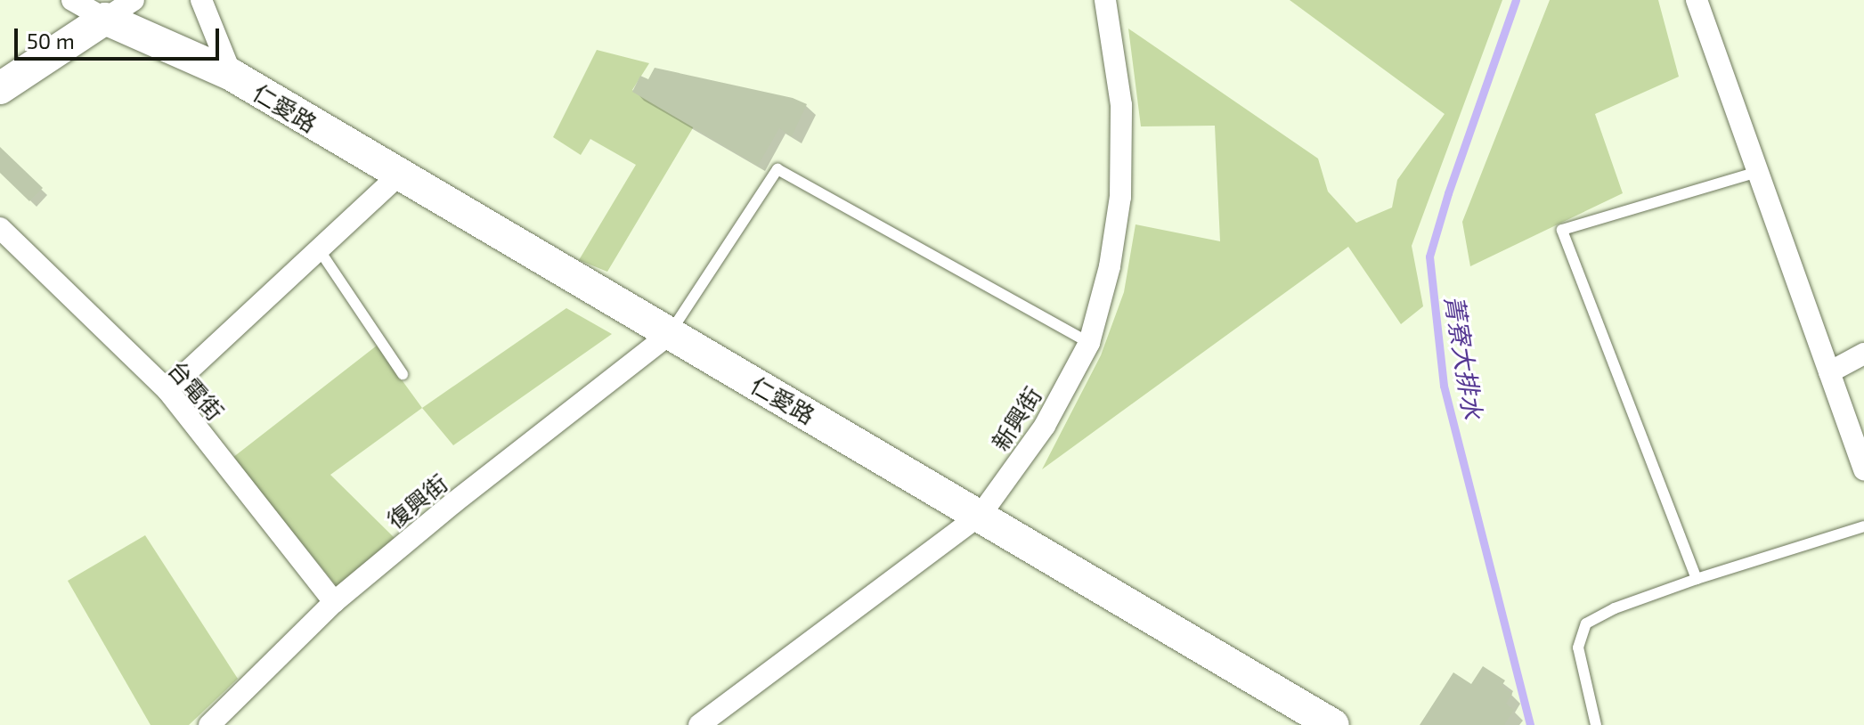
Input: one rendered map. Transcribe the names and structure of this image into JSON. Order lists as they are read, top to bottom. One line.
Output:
{"streets":{"street":["仁愛路","台電街","新興街","復興街"]},"crossings":[["仁愛路","新興街"],["仁愛路","復興街"],["台電街","復興街"]],"water":["菁寮大排水"],"scale_bar":"50 m"}
